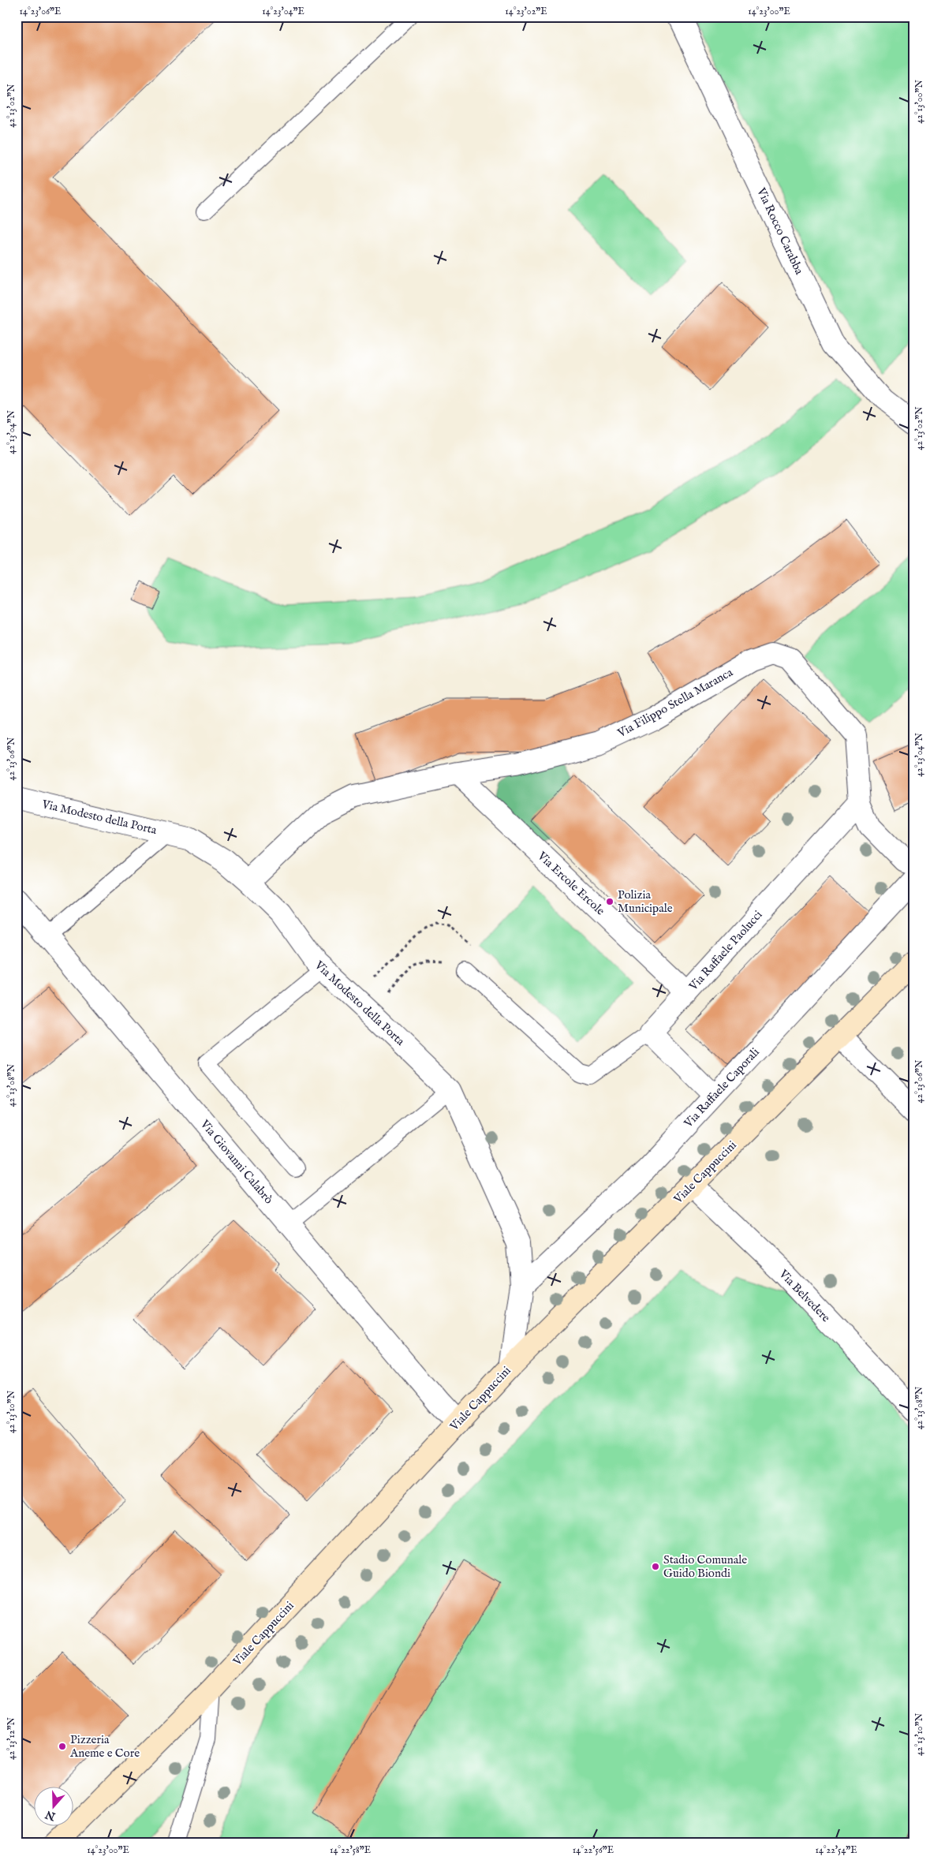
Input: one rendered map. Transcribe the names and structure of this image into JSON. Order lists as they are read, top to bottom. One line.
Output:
{"streets":{"street":["Via Rocco Carabba","Via Filippo Stella Maranca","Via Modesto della Porta","Via Ercole Ercole","Via Raffaele Paolucci","Via Raffaele Caporali","Via Giovanni Calabrò","Viale Cappuccini","Via Belvedere"]},"crossings":[["Via Filippo Stella Maranca","Via Modesto della Porta"],["Via Filippo Stella Maranca","Via Ercole Ercole"],["Via Filippo Stella Maranca","Via Raffaele Paolucci"],["Via Modesto della Porta","Via Raffaele Caporali"],["Via Modesto della Porta","Viale Cappuccini"],["Via Ercole Ercole","Via Raffaele Paolucci"],["Via Giovanni Calabrò","Viale Cappuccini"],["Viale Cappuccini","Via Belvedere"]],"places":["Polizia Municipale","Stadio Comunale Guido Biondi","Pizzeria Aneme e Core"],"north":"bottom","coordinates":["14°23'06\"E","14°23'04\"E","14°23'02\"E","14°23'00\"E","42°13'00\"N","42°13'02\"N","42°13'04\"N","42°13'06\"N","42°13'08\"N","42°13'10\"N","42°13'12\"N","14°22'58\"E","14°22'56\"E","14°22'54\"E"]}
